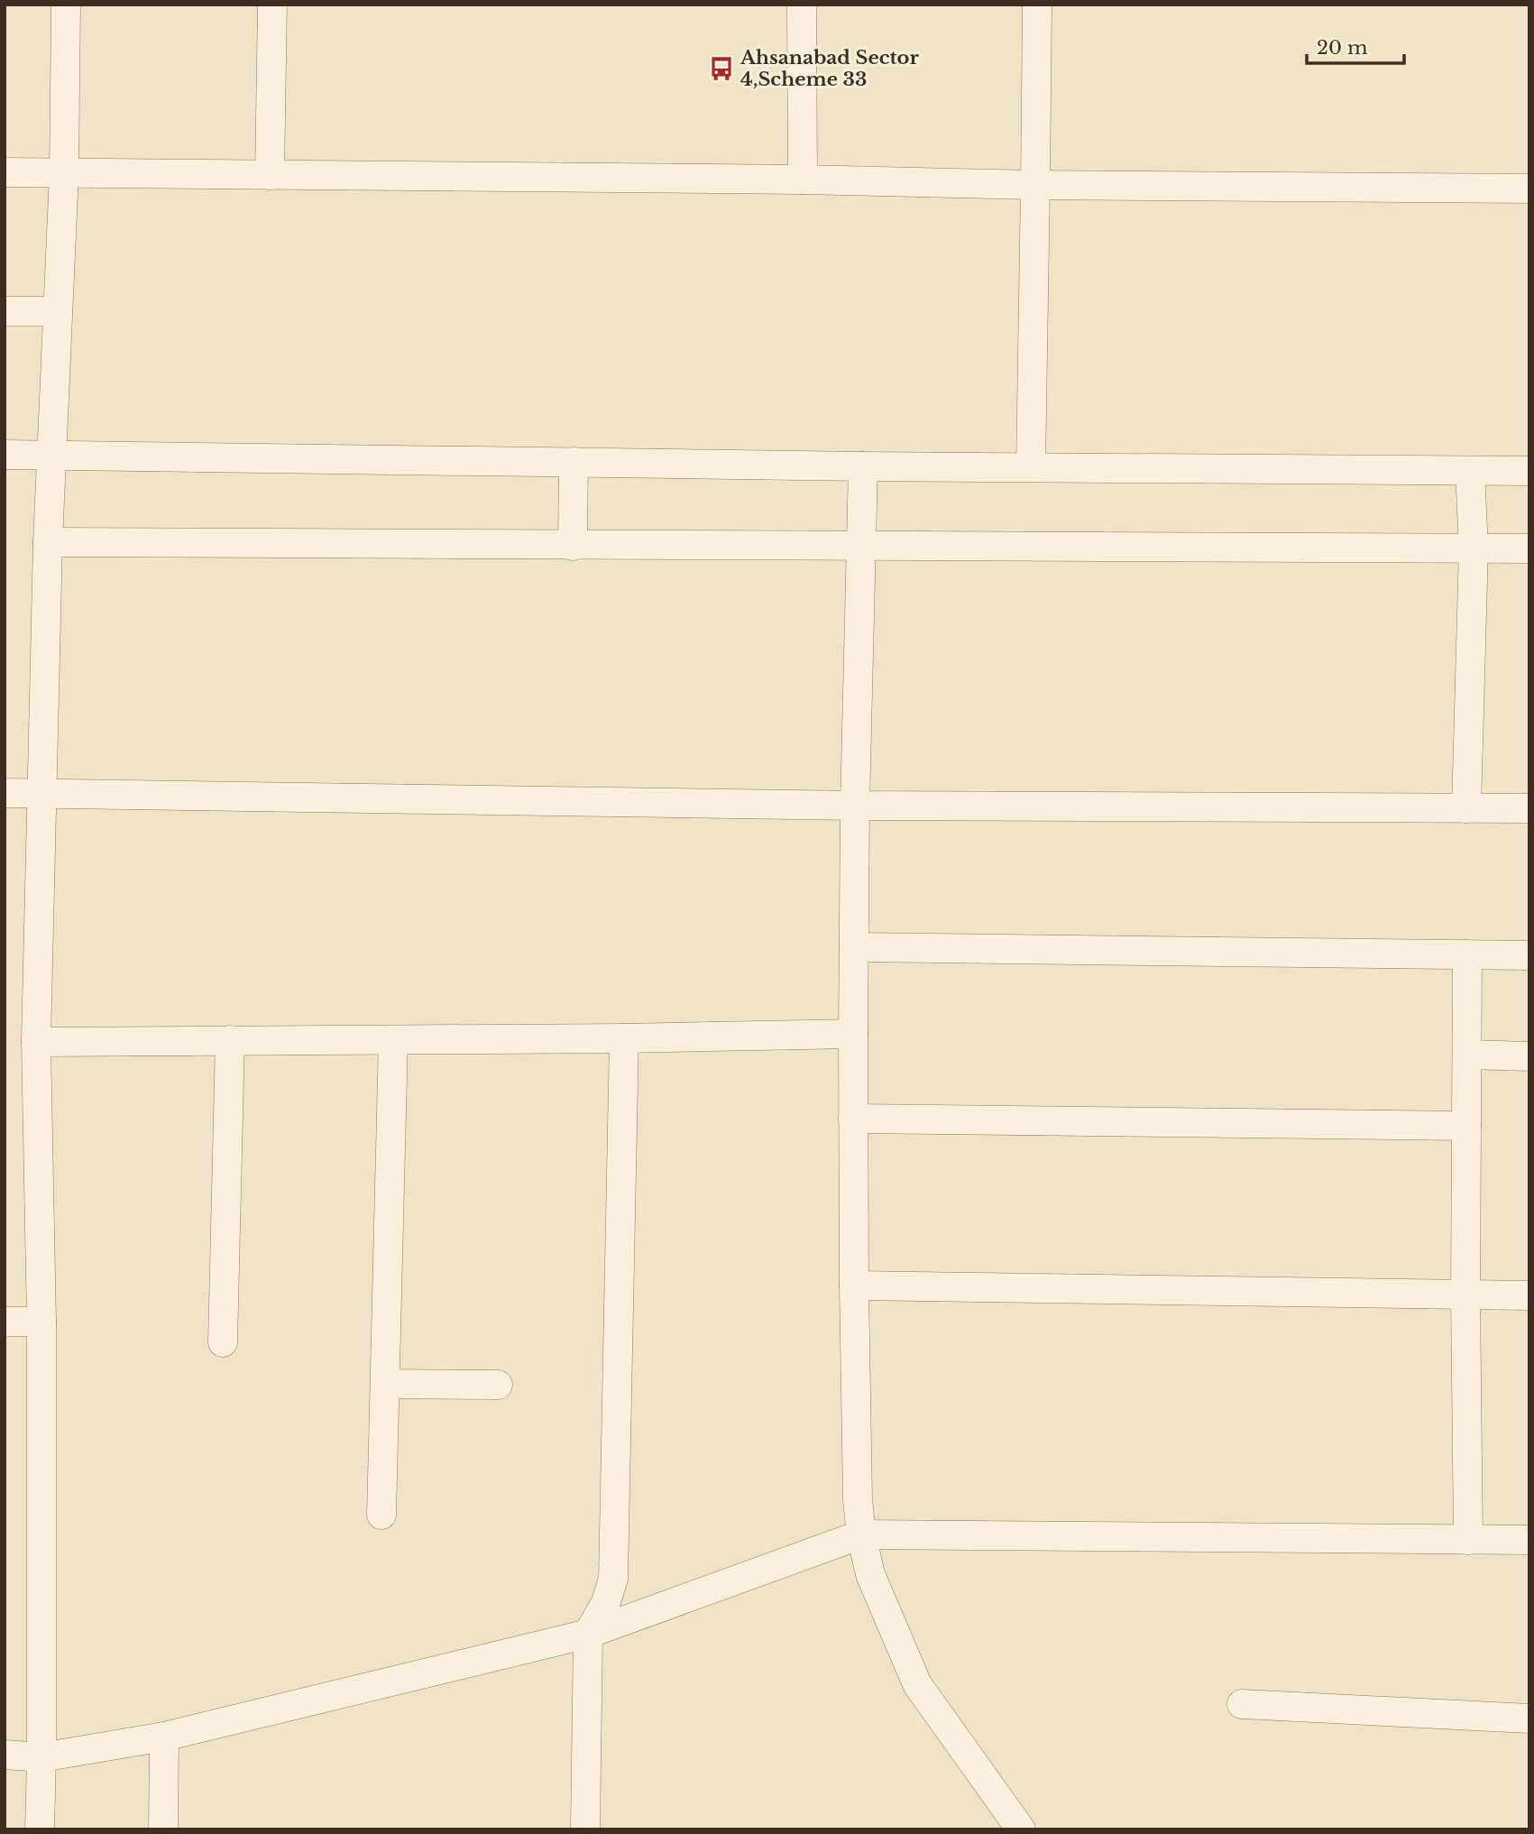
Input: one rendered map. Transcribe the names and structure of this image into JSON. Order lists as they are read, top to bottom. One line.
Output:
{"places":{"bus stop":["Ahsanabad Sector 4,Scheme 33"]},"scale_bar":"20 m"}
